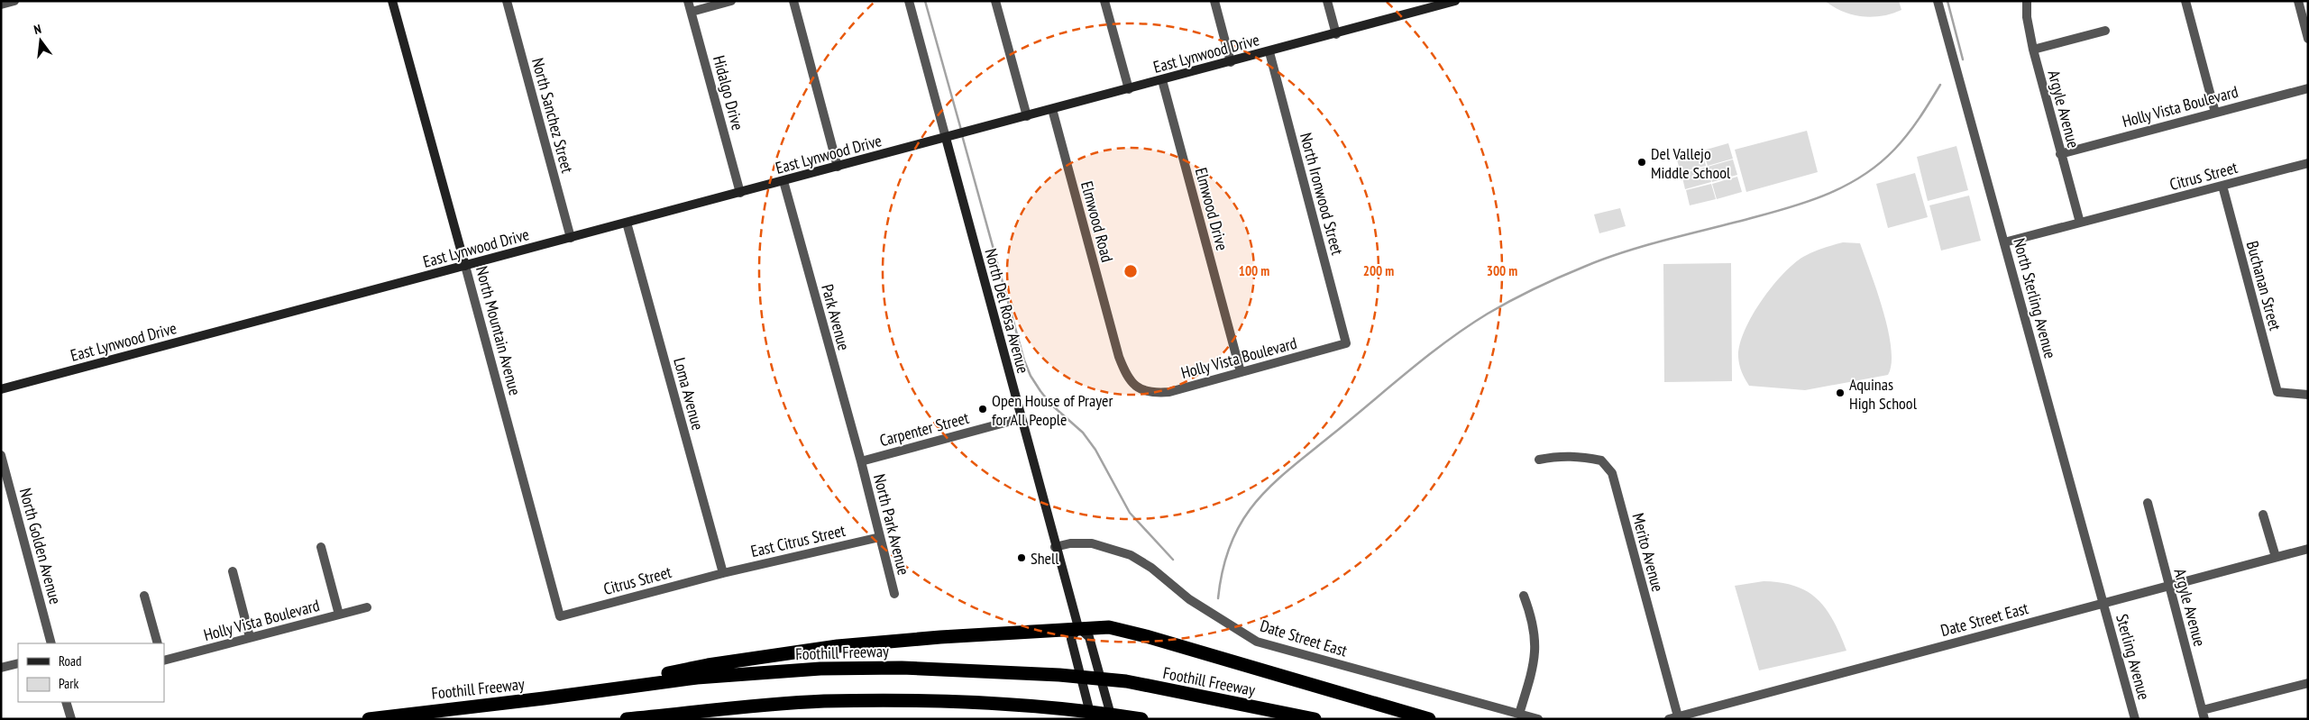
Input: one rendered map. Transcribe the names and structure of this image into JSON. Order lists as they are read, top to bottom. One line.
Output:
{"streets":{"highway":["Foothill Freeway"],"main road":["East Lynwood Drive","North Del Rosa Avenue","North Mountain Avenue"],"street":["Hidalgo Drive","Holly Vista Boulevard","Argyle Avenue","North Sanchez Street","Citrus Street","North Ironwood Street","Elmwood Drive","Elmwood Road","Buchanan Street","North Sterling Avenue","Park Avenue","Loma Avenue","Carpenter Street","North Park Avenue","East Citrus Street","North Golden Avenue","Merito Avenue","Date Street East","Sterling Avenue"]},"crossings":[["East Lynwood Drive","Hidalgo Drive"],["East Lynwood Drive","North Sanchez Street"],["East Lynwood Drive","North Ironwood Street"],["East Lynwood Drive","Elmwood Drive"],["East Lynwood Drive","Elmwood Road"],["East Lynwood Drive","North Del Rosa Avenue"],["East Lynwood Drive","Park Avenue"],["East Lynwood Drive","North Mountain Avenue"],["East Lynwood Drive","Loma Avenue"],["Holly Vista Boulevard","Argyle Avenue"],["Holly Vista Boulevard","North Ironwood Street"],["Holly Vista Boulevard","Elmwood Drive"],["Holly Vista Boulevard","Elmwood Road"],["Argyle Avenue","Citrus Street"],["Argyle Avenue","Date Street East"],["Citrus Street","Buchanan Street"],["Citrus Street","North Mountain Avenue"],["Citrus Street","Loma Avenue"],["Citrus Street","East Citrus Street"],["North Sterling Avenue","Date Street East"],["North Sterling Avenue","Sterling Avenue"],["North Del Rosa Avenue","Carpenter Street"],["North Del Rosa Avenue","Date Street East"],["Park Avenue","Carpenter Street"],["Park Avenue","North Park Avenue"],["Loma Avenue","East Citrus Street"],["Carpenter Street","North Park Avenue"],["North Park Avenue","East Citrus Street"],["Merito Avenue","Date Street East"],["Date Street East","Sterling Avenue"]],"places":["Del Vallejo Middle School","Aquinas High School","Open House of Prayer for All People","Shell"],"legend":["Road","Park"],"north":"top","rings":["100 m","200 m","300 m"]}
